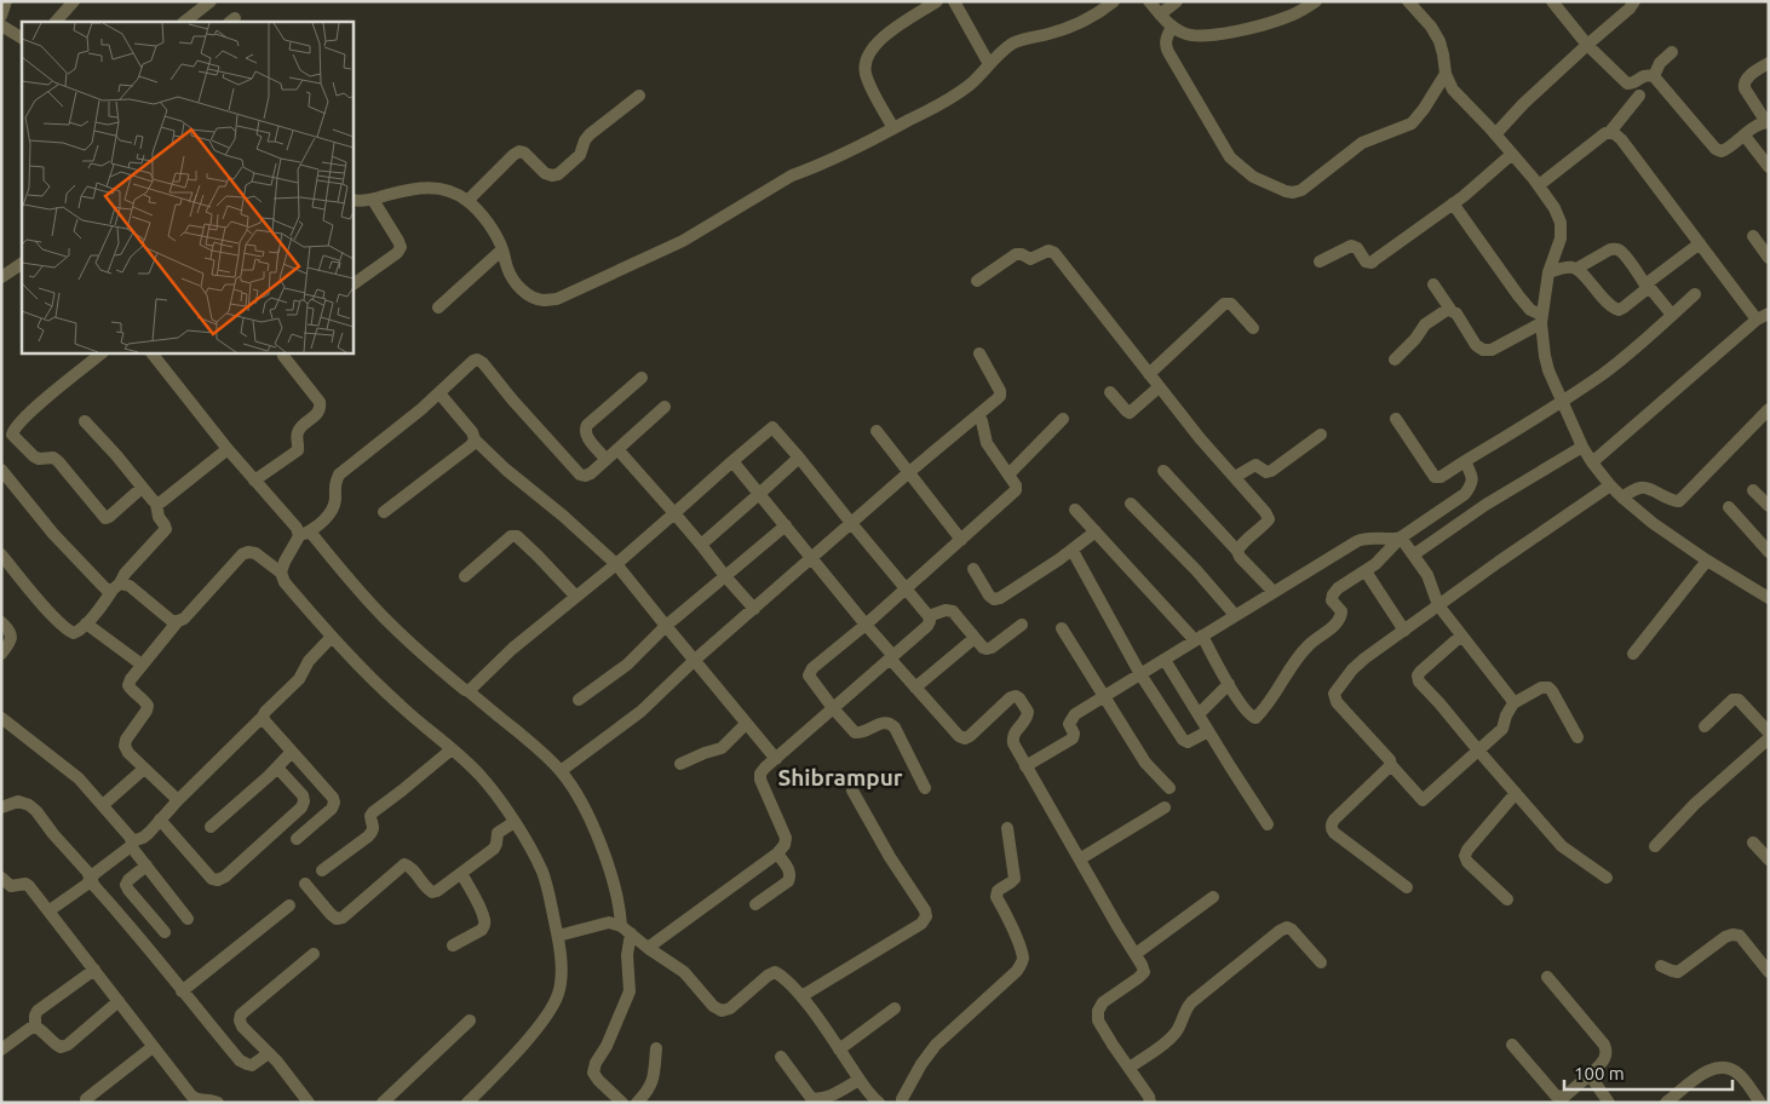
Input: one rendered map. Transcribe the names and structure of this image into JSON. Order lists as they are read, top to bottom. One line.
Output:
{"districts":["Shibrampur"],"scale_bar":"100 m"}
